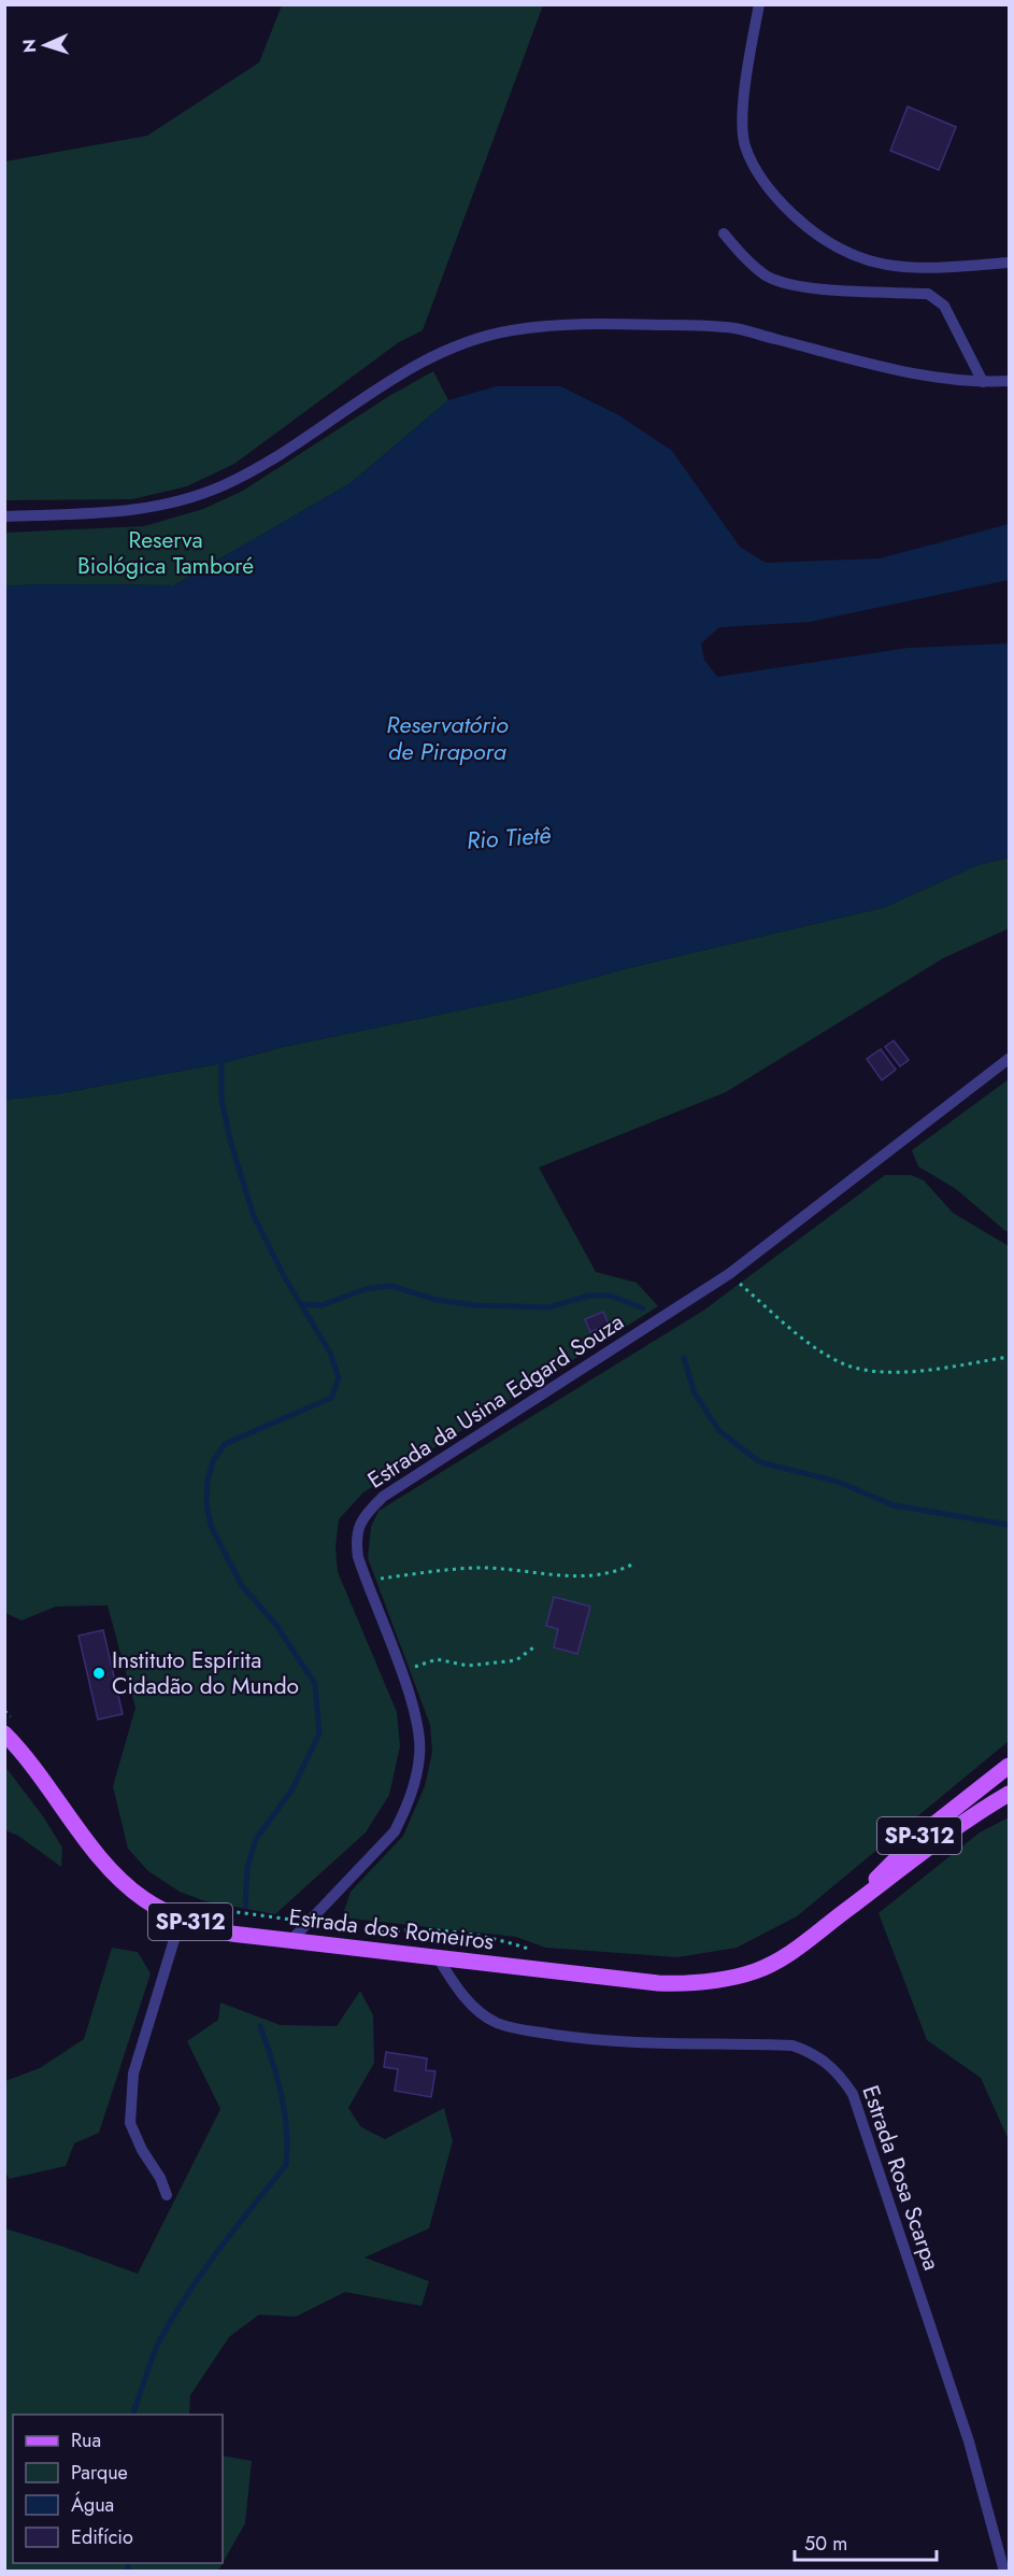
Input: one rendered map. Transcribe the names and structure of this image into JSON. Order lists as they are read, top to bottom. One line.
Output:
{"streets":{"main road":["SP-312","Estrada dos Romeiros"],"lane":["Estrada da Usina Edgard Souza","Estrada Rosa Scarpa"]},"crossings":[["Estrada da Usina Edgard Souza","Estrada dos Romeiros"],["Estrada dos Romeiros","Estrada Rosa Scarpa"]],"water":["Reservatório de Pirapora","Rio Tietê"],"parks":["Reserva Biológica Tamboré"],"places":["Instituto Espírita Cidadão do Mundo"],"legend":["Rua","Parque","Água","Edifício"],"scale_bar":"50 m","north":"left"}
